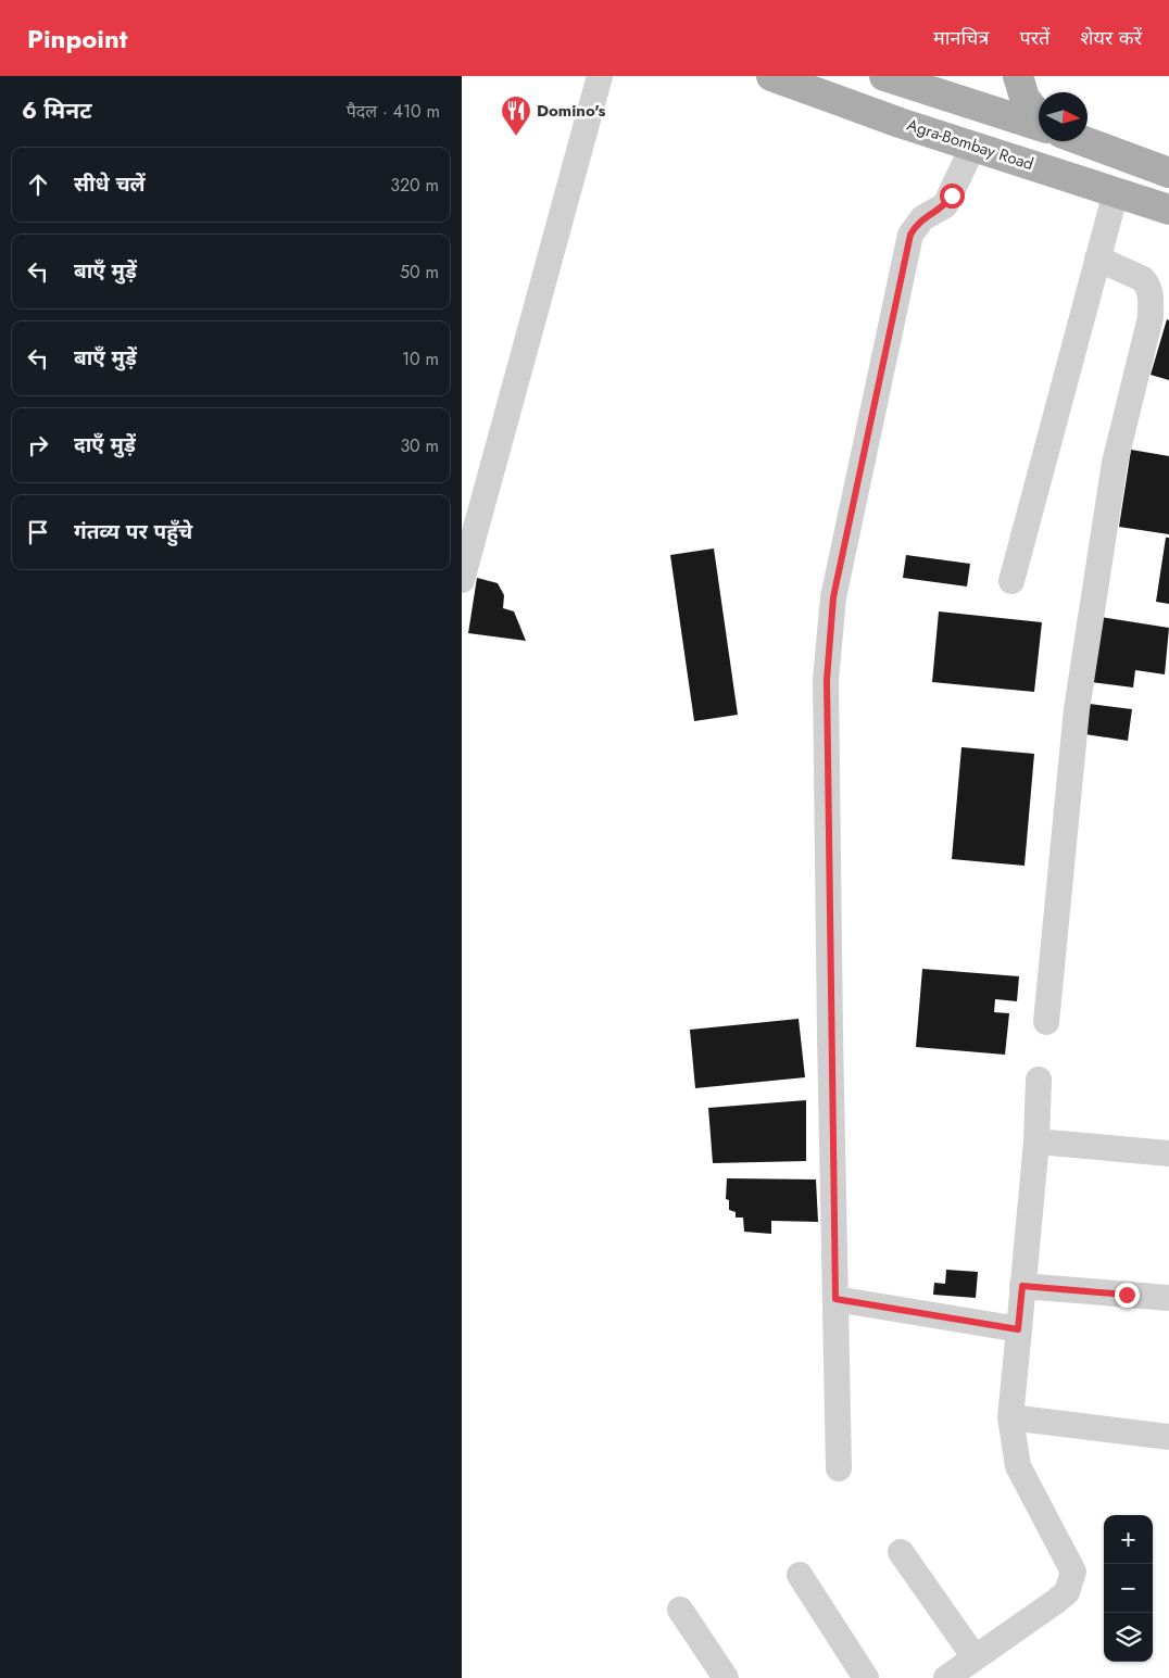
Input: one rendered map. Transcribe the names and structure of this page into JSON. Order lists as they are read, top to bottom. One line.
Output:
{"streets":{"main road":["Agra-Bombay Road"]},"places":{"restaurant":["Domino's"]},"north":"right","page":{"header":"Pinpoint","nav":["मानचित्र","परतें","शेयर करें"],"heading":["6 मिनट","पैदल · 410 m"],"list":[["सीधे चलें","320 m"],["बाएँ मुड़ें","50 m"],["बाएँ मुड़ें","10 m"],["दाएँ मुड़ें","30 m"],"गंतव्य पर पहुँचे"],"map_buttons":["+","−"]}}
